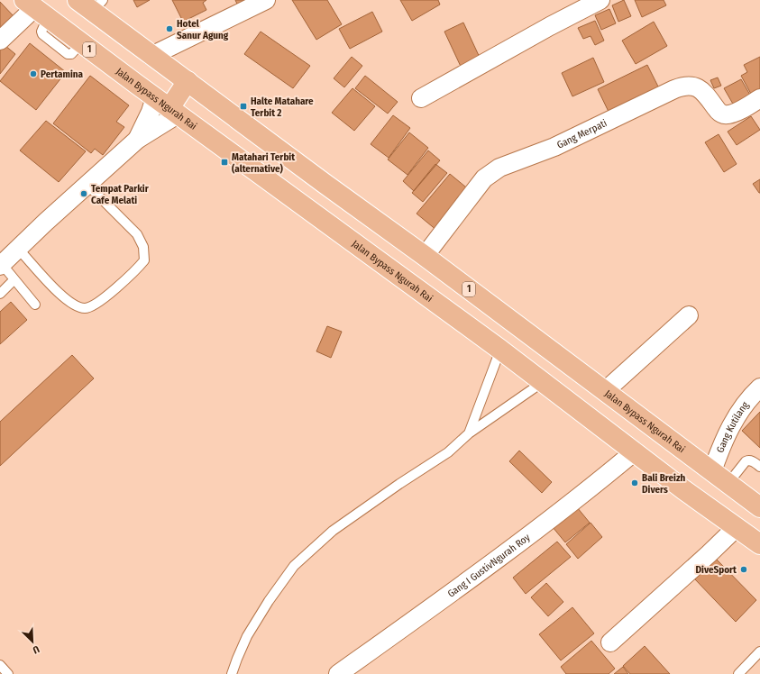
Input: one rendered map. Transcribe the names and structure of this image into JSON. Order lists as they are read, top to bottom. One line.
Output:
{"streets":{"highway":["1","Jalan Bypass Ngurah Rai"],"street":["Gang Merpati","Gang Kutilang","Gang I GustivNgurah Roy"]},"crossings":[["Jalan Bypass Ngurah Rai","Gang Merpati"],["Jalan Bypass Ngurah Rai","Gang Kutilang"],["Jalan Bypass Ngurah Rai","Gang I GustivNgurah Roy"]],"places":{"other":["Hotel Sanur Agung","Pertamina","Tempat Parkir Cafe Melati","Bali Breizh Divers","DiveSport"],"transit":["Halte Matahare Terbit 2","Matahari Terbit (alternative)"]},"north":"bottom right"}
